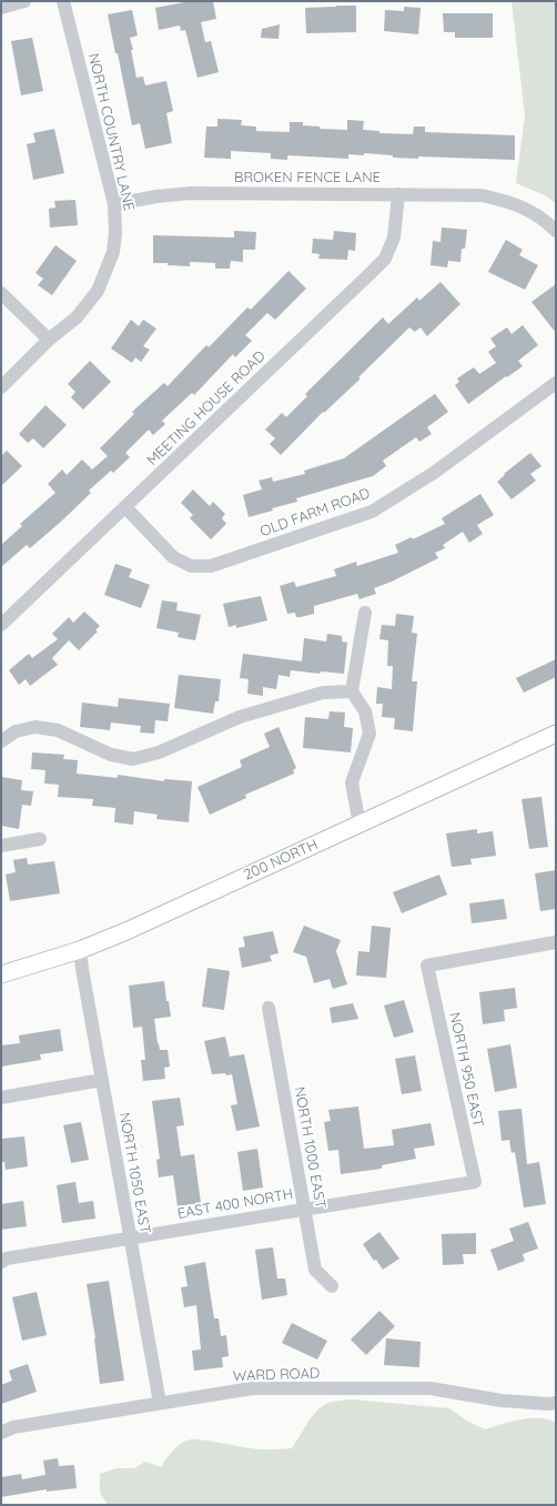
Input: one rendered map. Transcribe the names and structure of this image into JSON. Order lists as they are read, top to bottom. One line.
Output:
{"streets":{"main road":["200 NORTH"],"street":["NORTH COUNTRY LANE","BROKEN FENCE LANE","MEETING HOUSE ROAD","OLD FARM ROAD","NORTH 950 EAST","NORTH 1000 EAST","NORTH 1050 EAST","EAST 400 NORTH","WARD ROAD"]},"crossings":[["NORTH COUNTRY LANE","BROKEN FENCE LANE"],["BROKEN FENCE LANE","MEETING HOUSE ROAD"],["MEETING HOUSE ROAD","OLD FARM ROAD"],["200 NORTH","NORTH 1050 EAST"],["NORTH 950 EAST","EAST 400 NORTH"],["NORTH 1000 EAST","EAST 400 NORTH"],["NORTH 1050 EAST","EAST 400 NORTH"],["NORTH 1050 EAST","WARD ROAD"]]}
